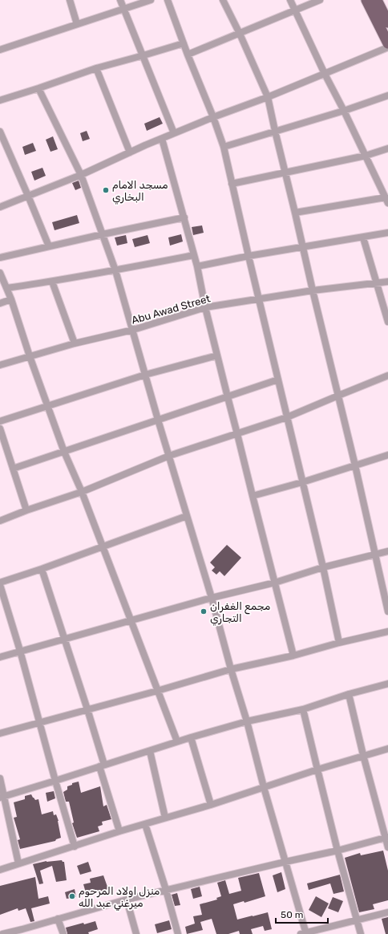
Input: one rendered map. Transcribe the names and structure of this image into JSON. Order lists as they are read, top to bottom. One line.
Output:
{"streets":{"street":["Abu Awad Street"]},"places":["مسجد الامام البخاري","مجمع الغفران التجاري","منزل اولاد المرحوم ميرغني عبد الله"],"scale_bar":"50 m"}
